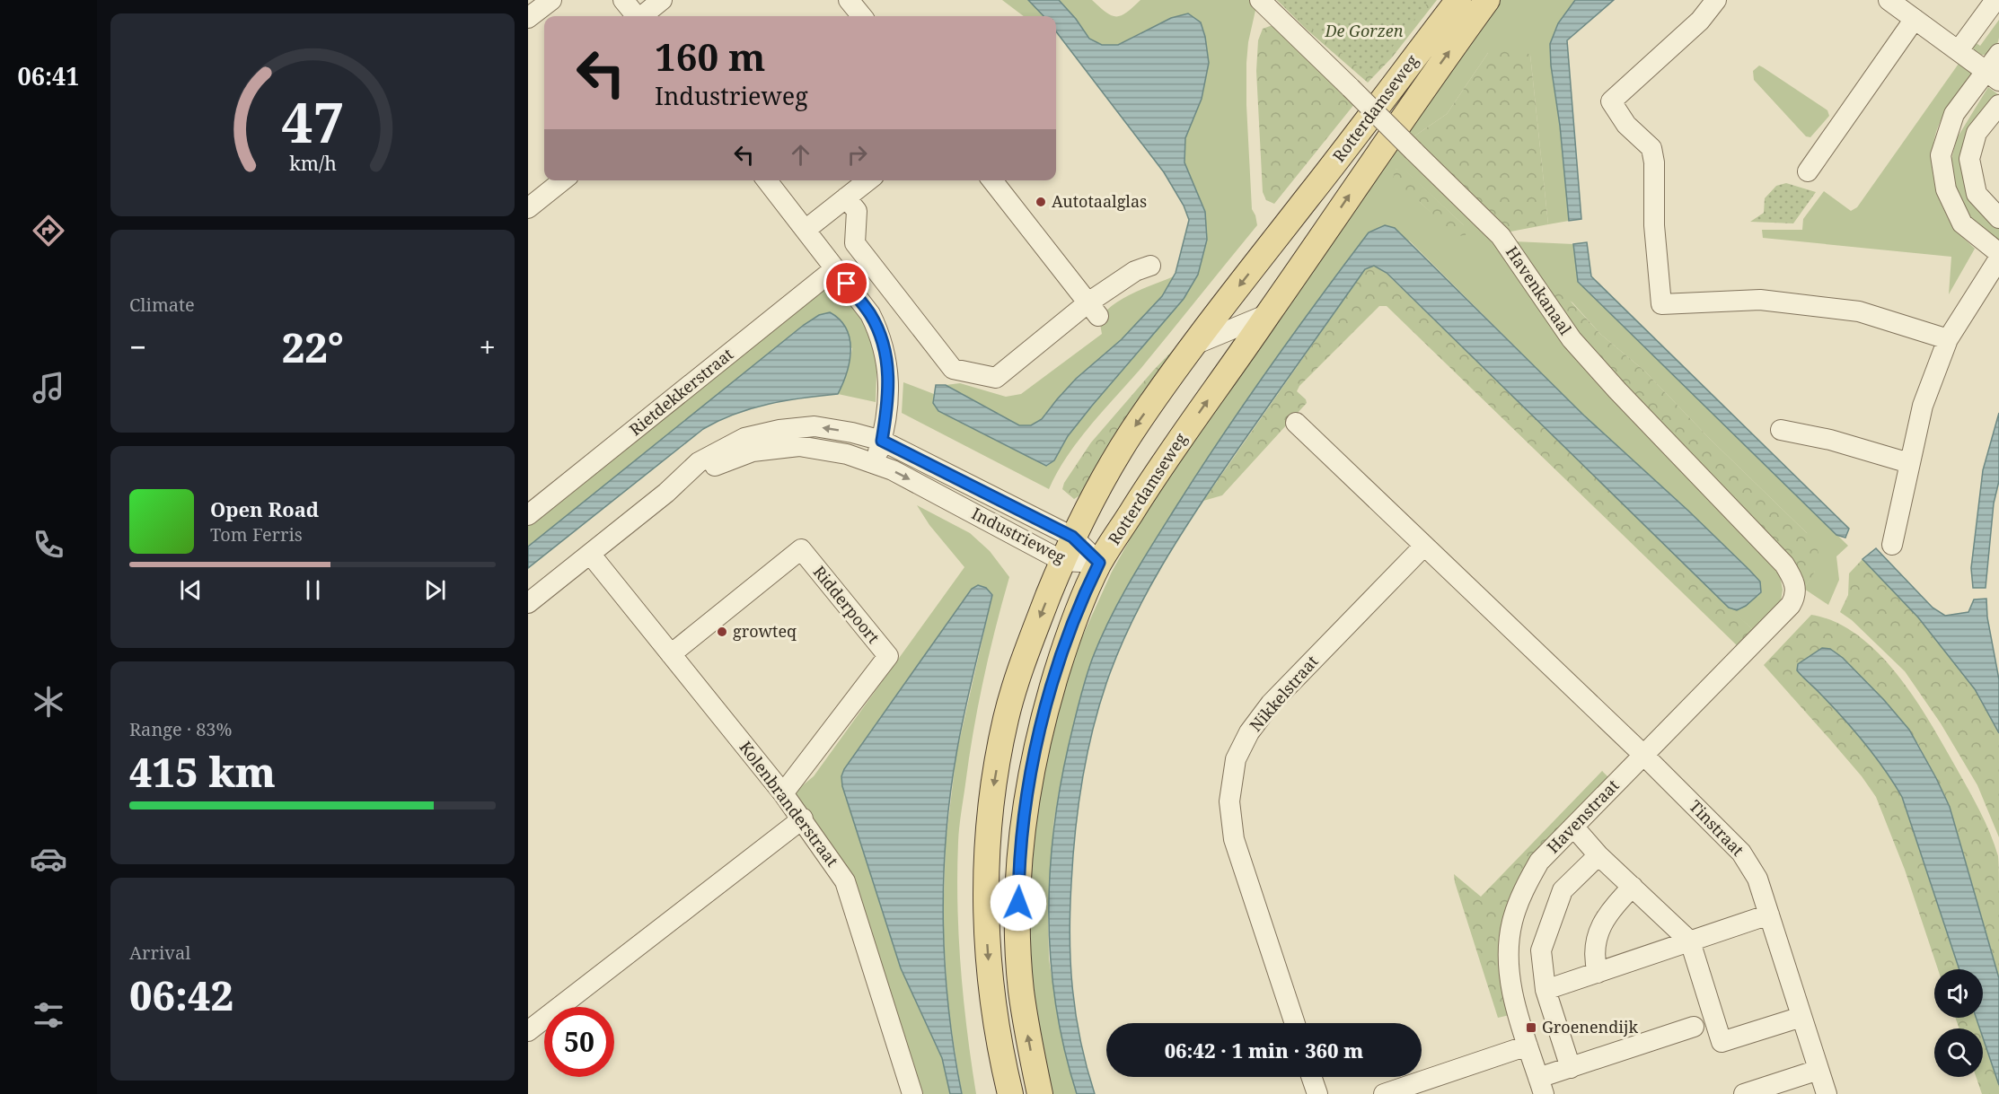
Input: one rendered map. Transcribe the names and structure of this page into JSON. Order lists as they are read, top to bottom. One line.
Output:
{"streets":{"main road":["Rotterdamseweg"],"street":["Havenkanaal","Rietdekkerstraat","Industrieweg","Ridderpoort","Nikkelstraat","Kolenbranderstraat","Havenstraat","Tinstraat"]},"crossings":[["Rotterdamseweg","Industrieweg"],["Havenkanaal","Havenstraat"],["Industrieweg","Kolenbranderstraat"],["Ridderpoort","Kolenbranderstraat"],["Havenstraat","Tinstraat"]],"parks":["De Gorzen"],"places":{"other":["Autotaalglas","growteq"],"transit":["Groenendijk"]},"page":{"tabs":"06:41","turn":["160 m","Industrieweg"],"tile":["Climate",["Range · 83%","415 km"],["Arrival","06:42"]],"heat":["−","22°","+"],"song":["Open Road","Tom Ferris"],"limit":"50","trip":"06:42 · 1 min · 360 m","gauge":["47","km/h"]}}
